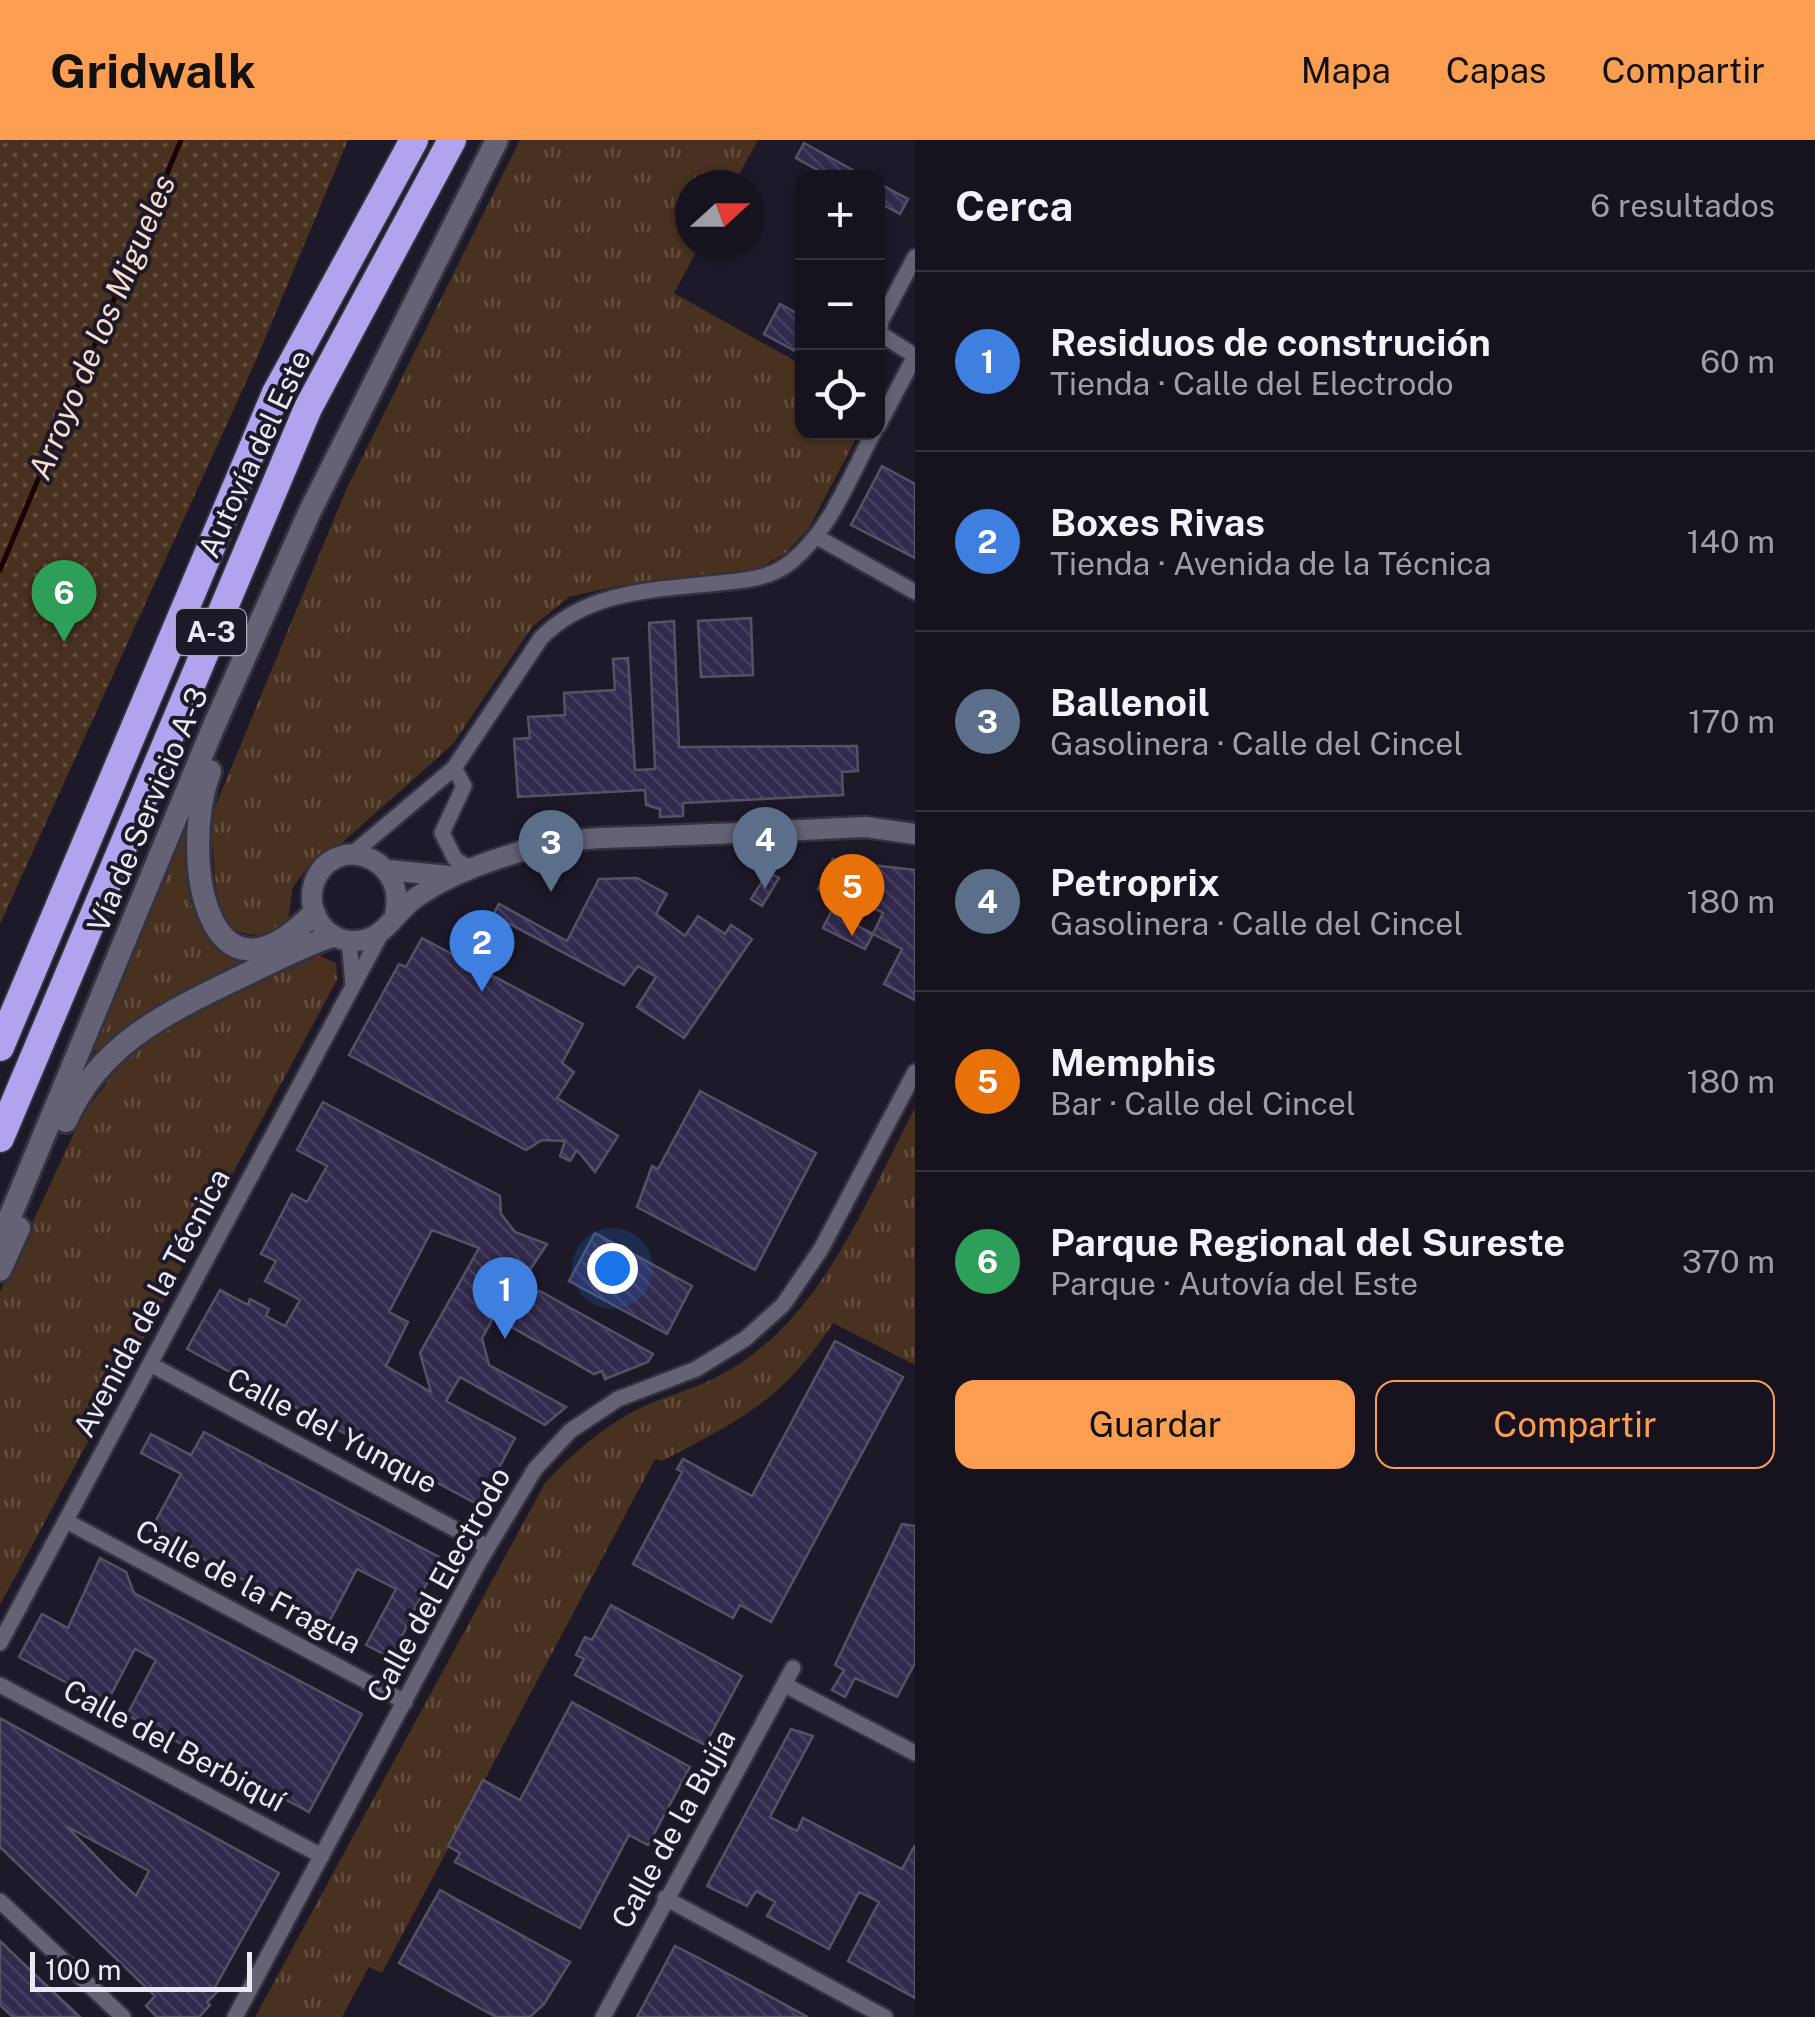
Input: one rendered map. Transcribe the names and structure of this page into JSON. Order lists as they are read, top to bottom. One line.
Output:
{"streets":{"highway":["Autovía del Este","A-3"],"main road":["Vía de Servicio A-3"],"street":["Avenida de la Técnica","Calle del Yunque","Calle del Electrodo","Calle de la Fragua","Calle del Berbiquí","Calle de la Bujía"]},"crossings":[["Avenida de la Técnica","Calle del Yunque"],["Avenida de la Técnica","Calle de la Fragua"],["Calle del Yunque","Calle del Electrodo"],["Calle del Electrodo","Calle de la Fragua"],["Calle del Electrodo","Calle del Berbiquí"]],"water":["Arroyo de los Migueles"],"scale_bar":"100 m","north":"right","page":{"header":"Gridwalk","nav":["Mapa","Capas","Compartir"],"heading":["Cerca","6 resultados"],"map_buttons":["+","−"],"list":[{"mark":"1","name":"Residuos de construción","note":"Tienda · Calle del Electrodo","value":"60 m"},{"mark":"2","name":"Boxes Rivas","note":"Tienda · Avenida de la Técnica","value":"140 m"},{"mark":"3","name":"Ballenoil","note":"Gasolinera · Calle del Cincel","value":"170 m"},{"mark":"4","name":"Petroprix","note":"Gasolinera · Calle del Cincel","value":"180 m"},{"mark":"5","name":"Memphis","note":"Bar · Calle del Cincel","value":"180 m"},{"mark":"6","name":"Parque Regional del Sureste","note":"Parque · Autovía del Este","value":"370 m"}],"pins":["6","4","3","5","2","1"],"buttons":["Guardar","Compartir"],"scale":"100 m"}}
